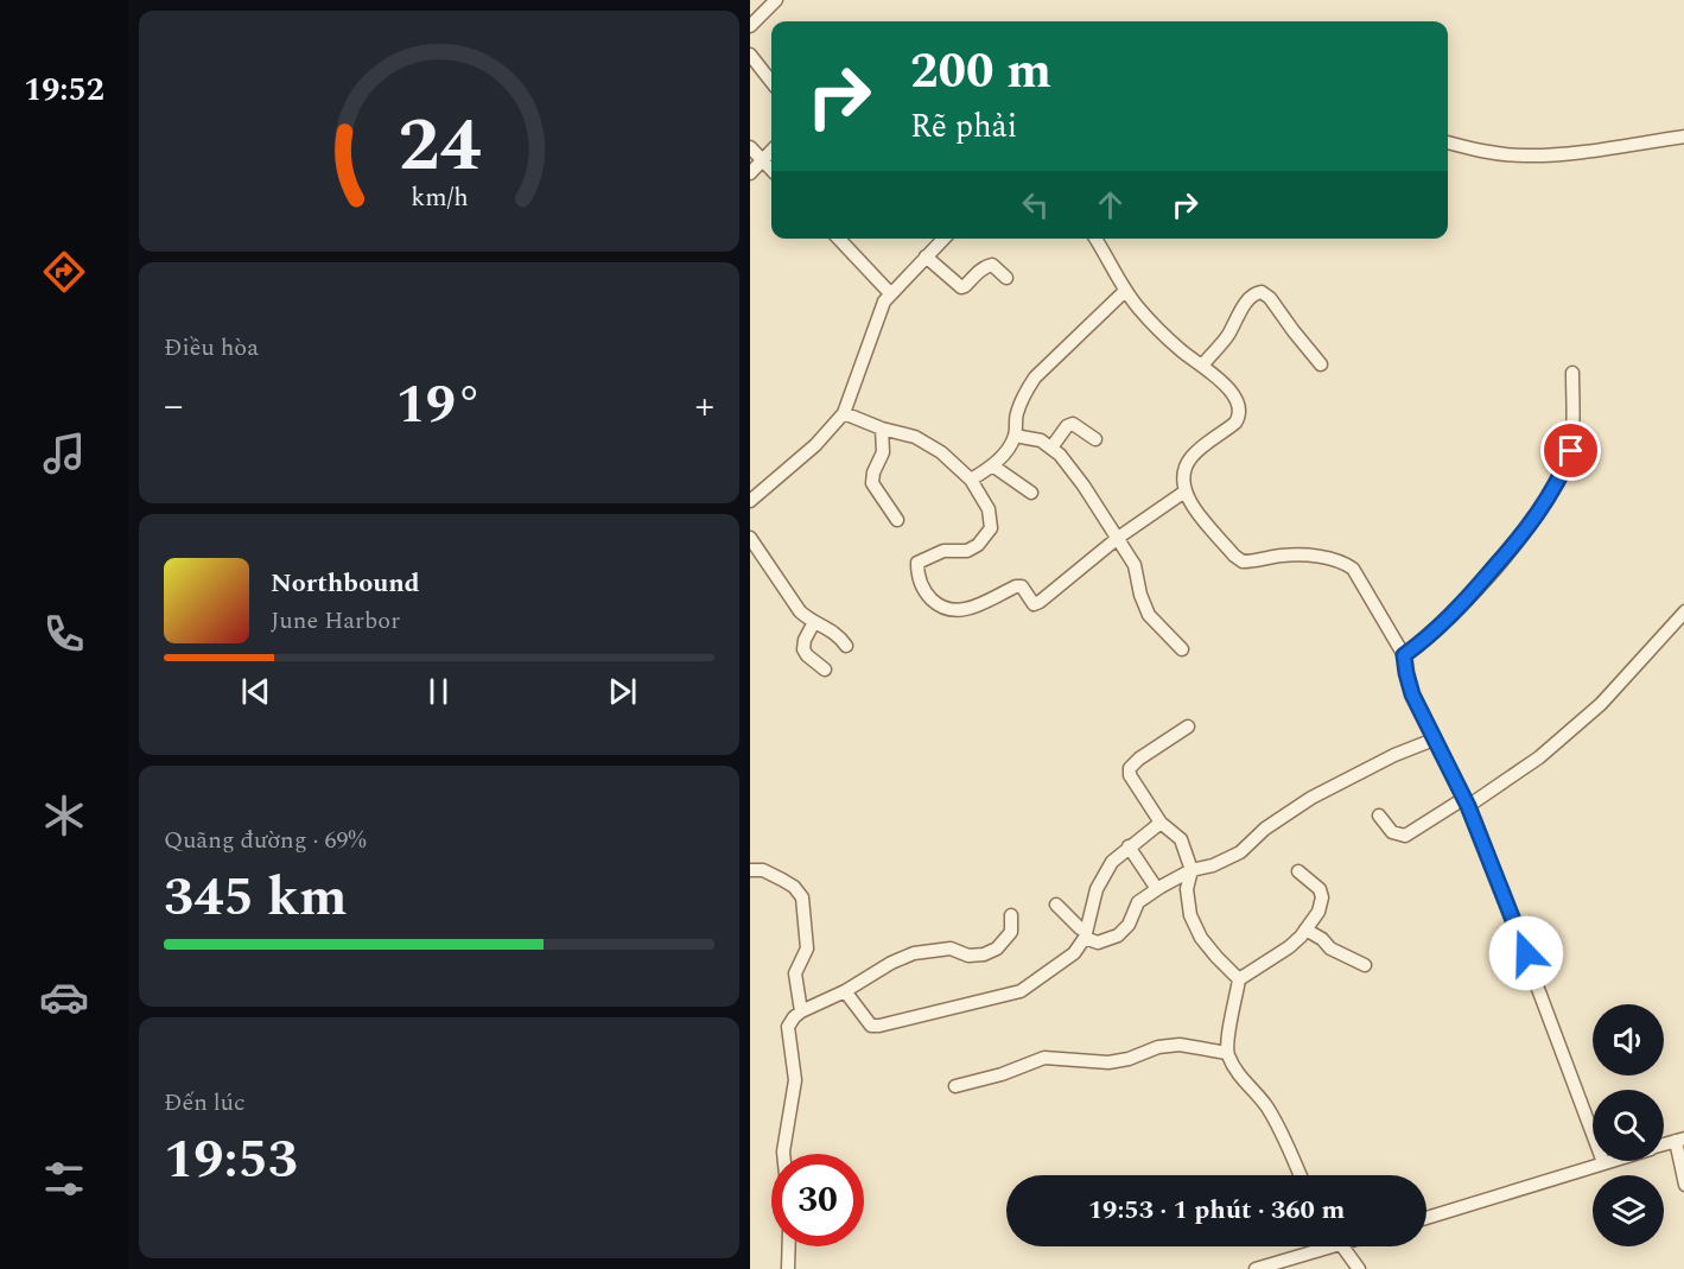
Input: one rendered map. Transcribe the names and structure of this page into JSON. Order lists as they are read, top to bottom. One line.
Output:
{"page":{"tabs":"19:52","turn":["200 m","Rẽ phải"],"tile":["Điều hòa",["Quãng đường · 69%","345 km"],["Đến lúc","19:53"]],"heat":["−","19°","+"],"song":["Northbound","June Harbor"],"limit":"30","trip":"19:53 · 1 phút · 360 m","gauge":["24","km/h"]}}
